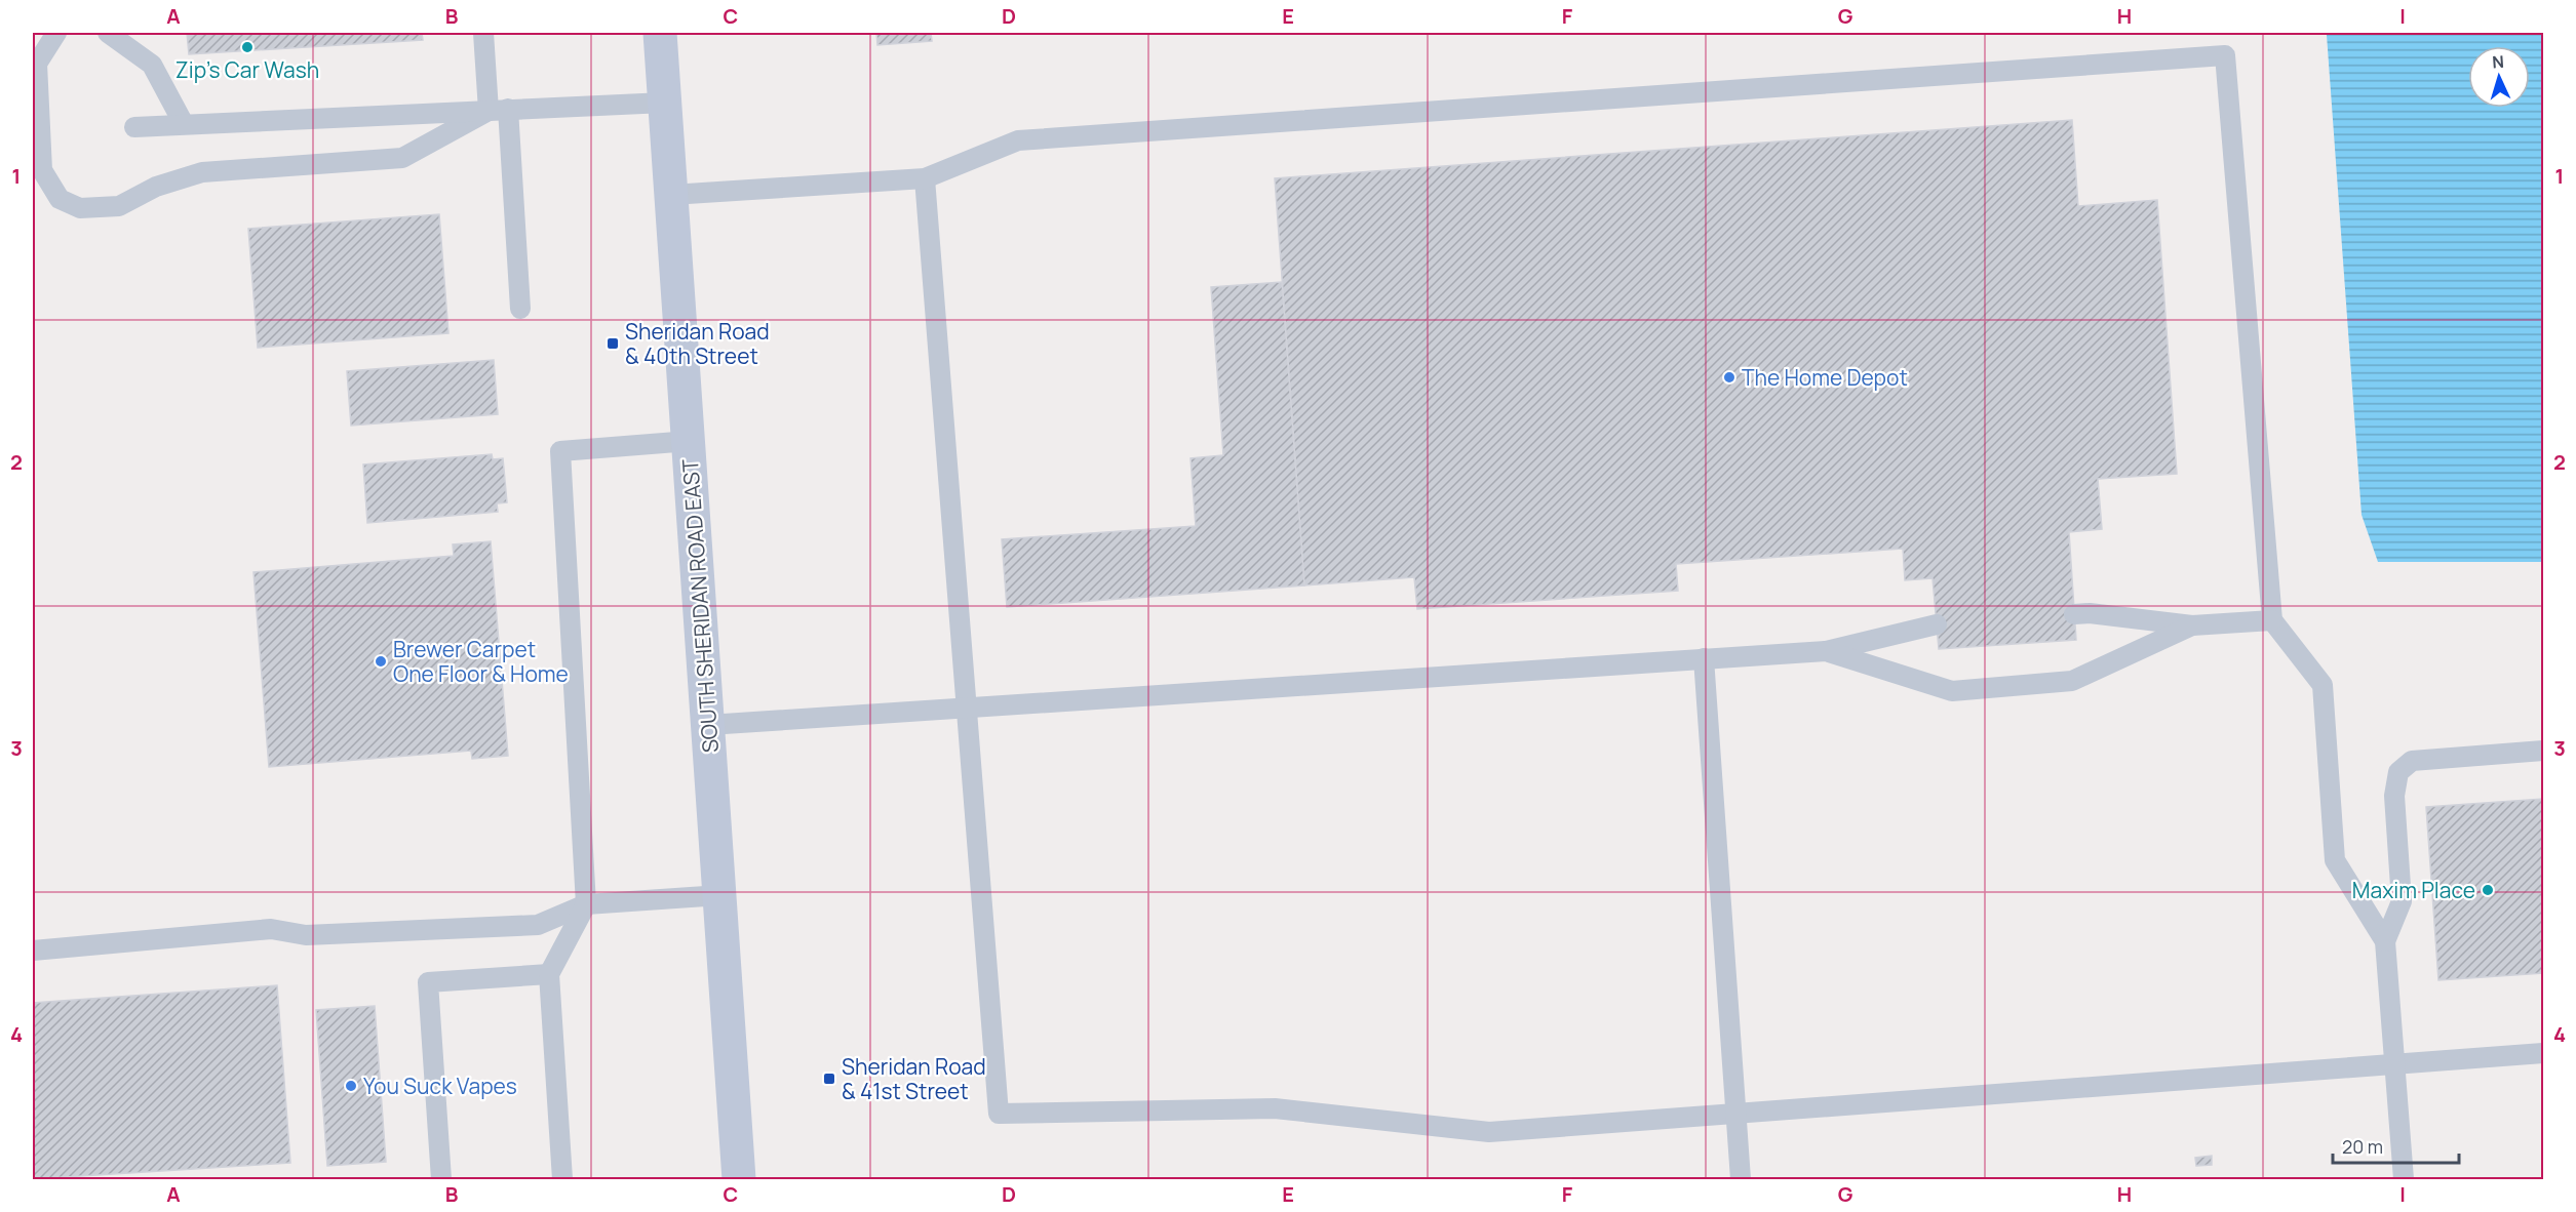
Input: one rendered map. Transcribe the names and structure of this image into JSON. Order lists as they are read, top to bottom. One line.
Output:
{"streets":{"main road":["SOUTH SHERIDAN ROAD EAST"]},"places":{"other":["Zip's Car Wash","The Home Depot","Brewer Carpet One Floor & Home","Maxim Place","You Suck Vapes"],"transit":["Sheridan Road & 40th Street","Sheridan Road & 41st Street"]},"scale_bar":"20 m","north":"top","grid":{"columns":["A","B","C","D","E","F","G","H","I"],"rows":["1","2","3","4"]}}
